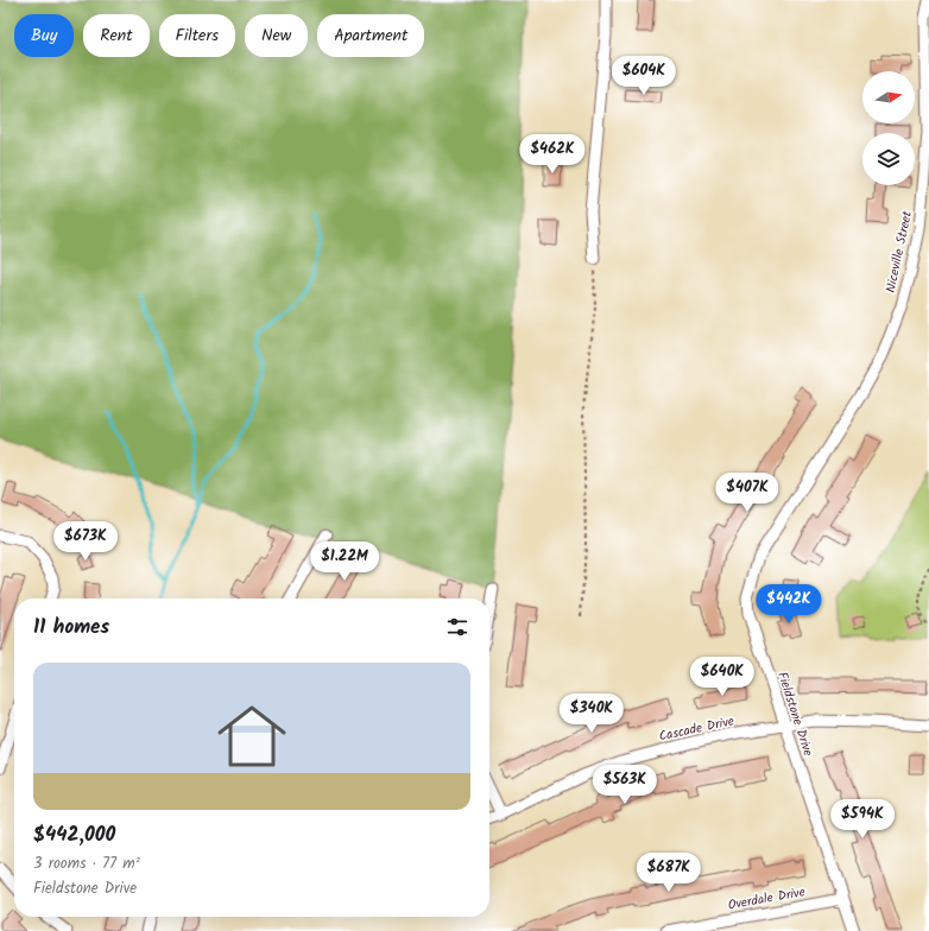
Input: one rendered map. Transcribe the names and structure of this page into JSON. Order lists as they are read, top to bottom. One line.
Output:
{"streets":{"street":["Niceville Street","Fieldstone Drive","Cascade Drive","Overdale Drive"]},"crossings":[["Niceville Street","Fieldstone Drive"],["Fieldstone Drive","Cascade Drive"],["Fieldstone Drive","Overdale Drive"]],"north":"right","page":{"chip":["Buy","Rent","Filters","New","Apartment"],"price":["$604K","$462K","$407K","$673K","$1.22M","$442K","$640K","$340K","$563K","$594K","$687K"],"heading":"11 homes","list":[{"name":"$442,000","note":"3 rooms · 77 m² · Fieldstone Drive"}]}}
